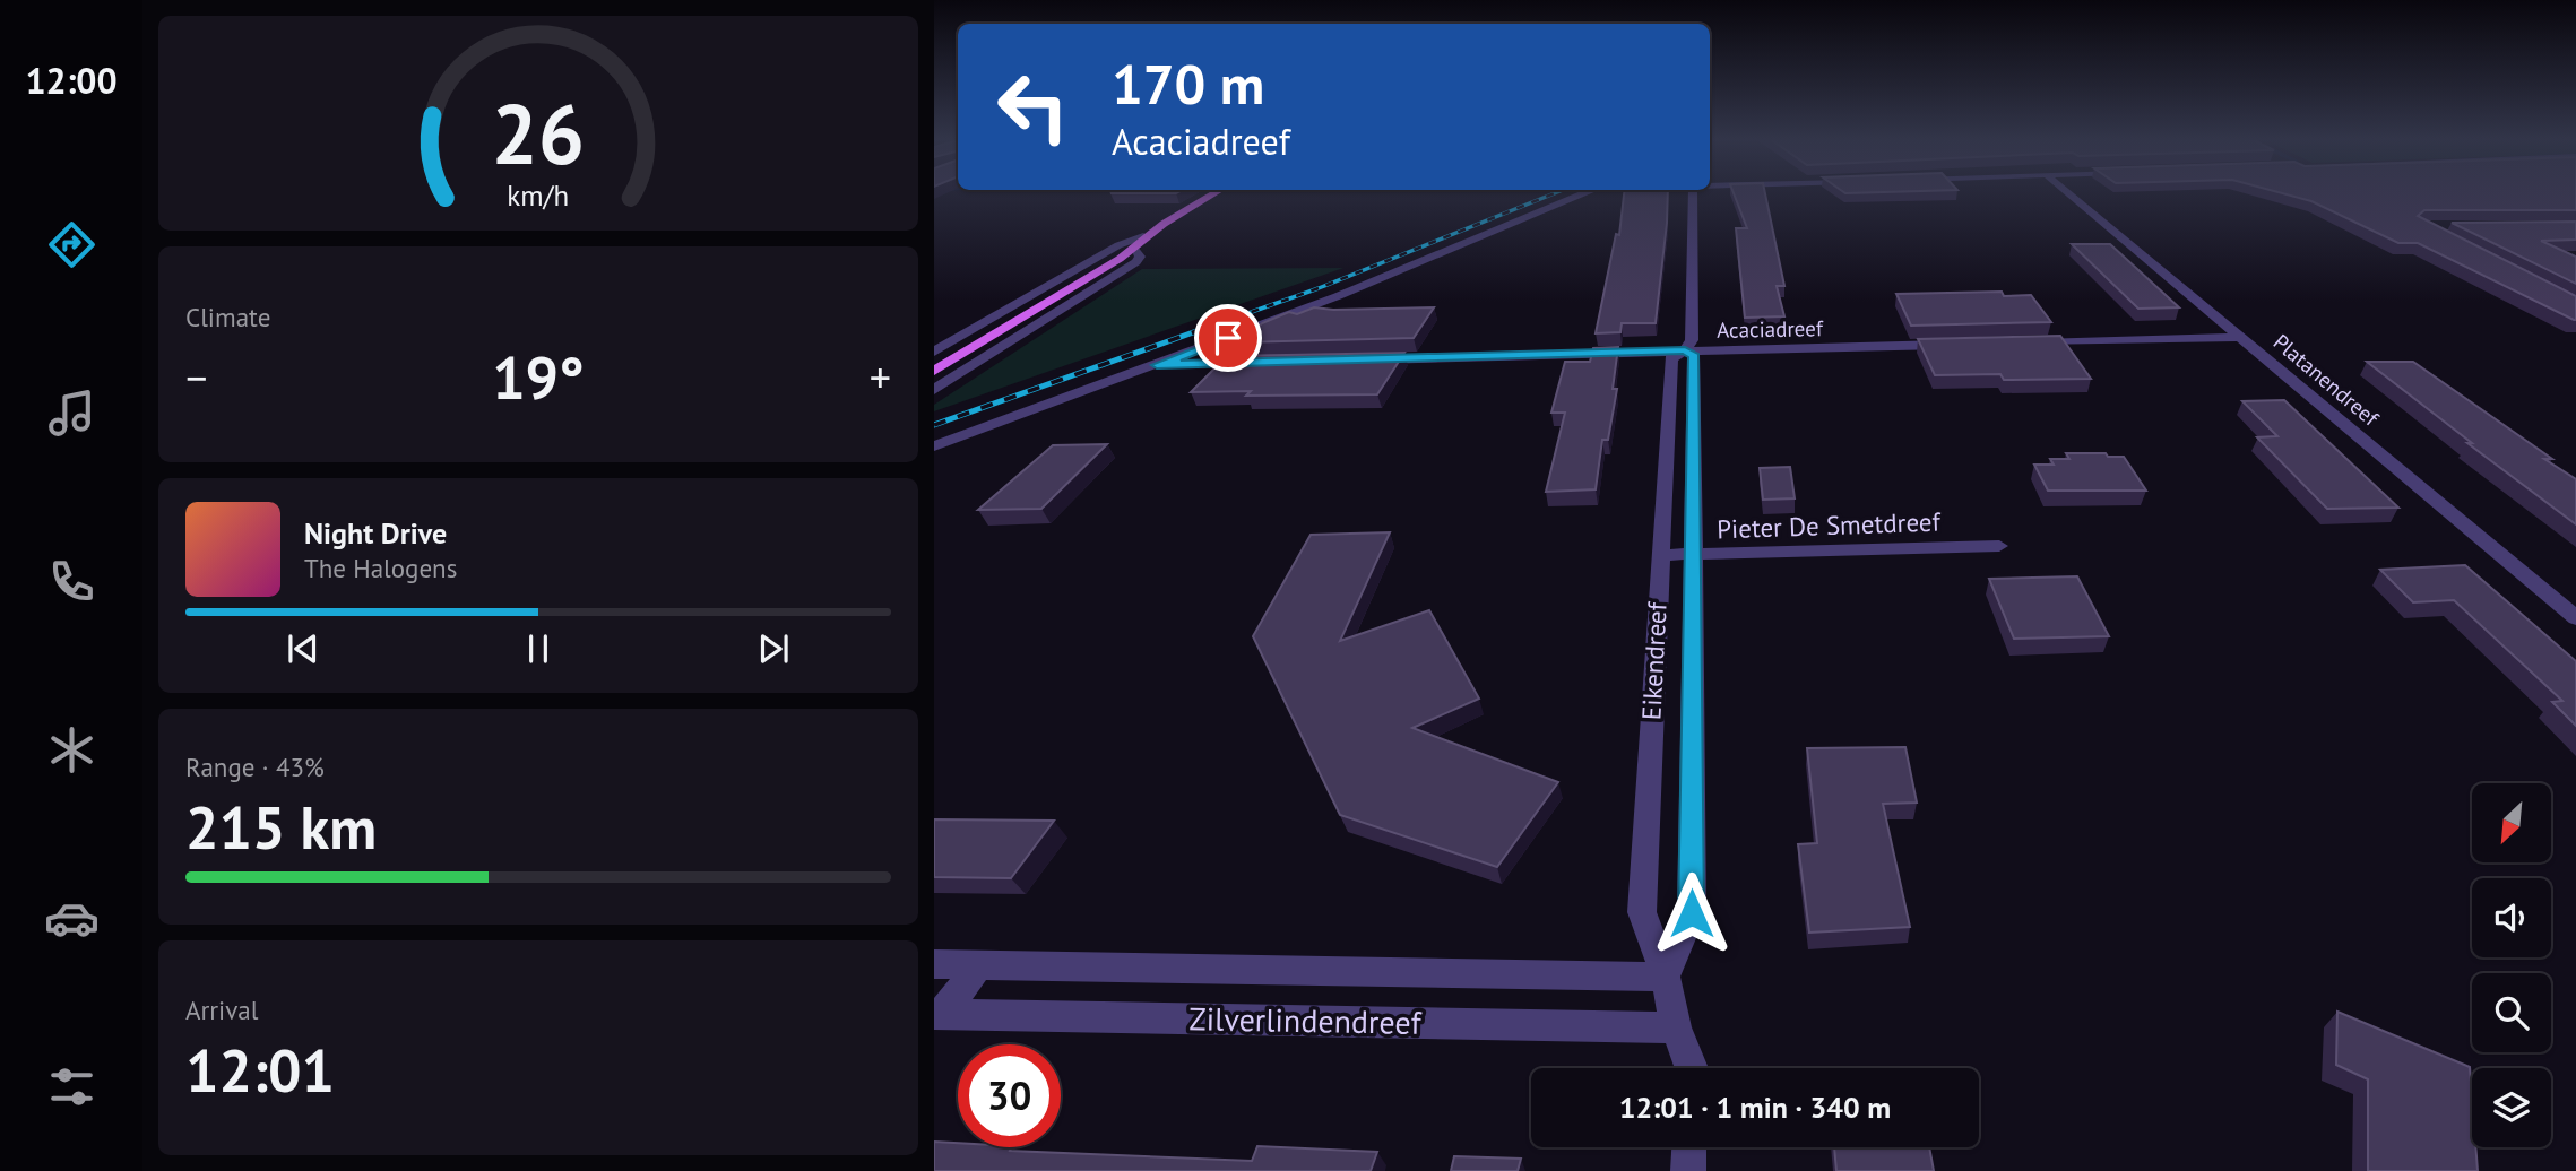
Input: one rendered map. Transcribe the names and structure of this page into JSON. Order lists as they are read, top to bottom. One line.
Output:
{"streets":{"street":["Acaciadreef","Platanendreef","Pieter De Smetdreef","Eikendreef","Zilverlindendreef"]},"crossings":[["Acaciadreef","Eikendreef"],["Pieter De Smetdreef","Eikendreef"],["Eikendreef","Zilverlindendreef"]],"north":"bottom left","page":{"tabs":"12:00","turn":["170 m","Acaciadreef"],"tile":["Climate",["Range · 43%","215 km"],["Arrival","12:01"]],"heat":["−","19°","+"],"song":["Night Drive","The Halogens"],"limit":"30","trip":"12:01 · 1 min · 340 m","gauge":["26","km/h"]}}
